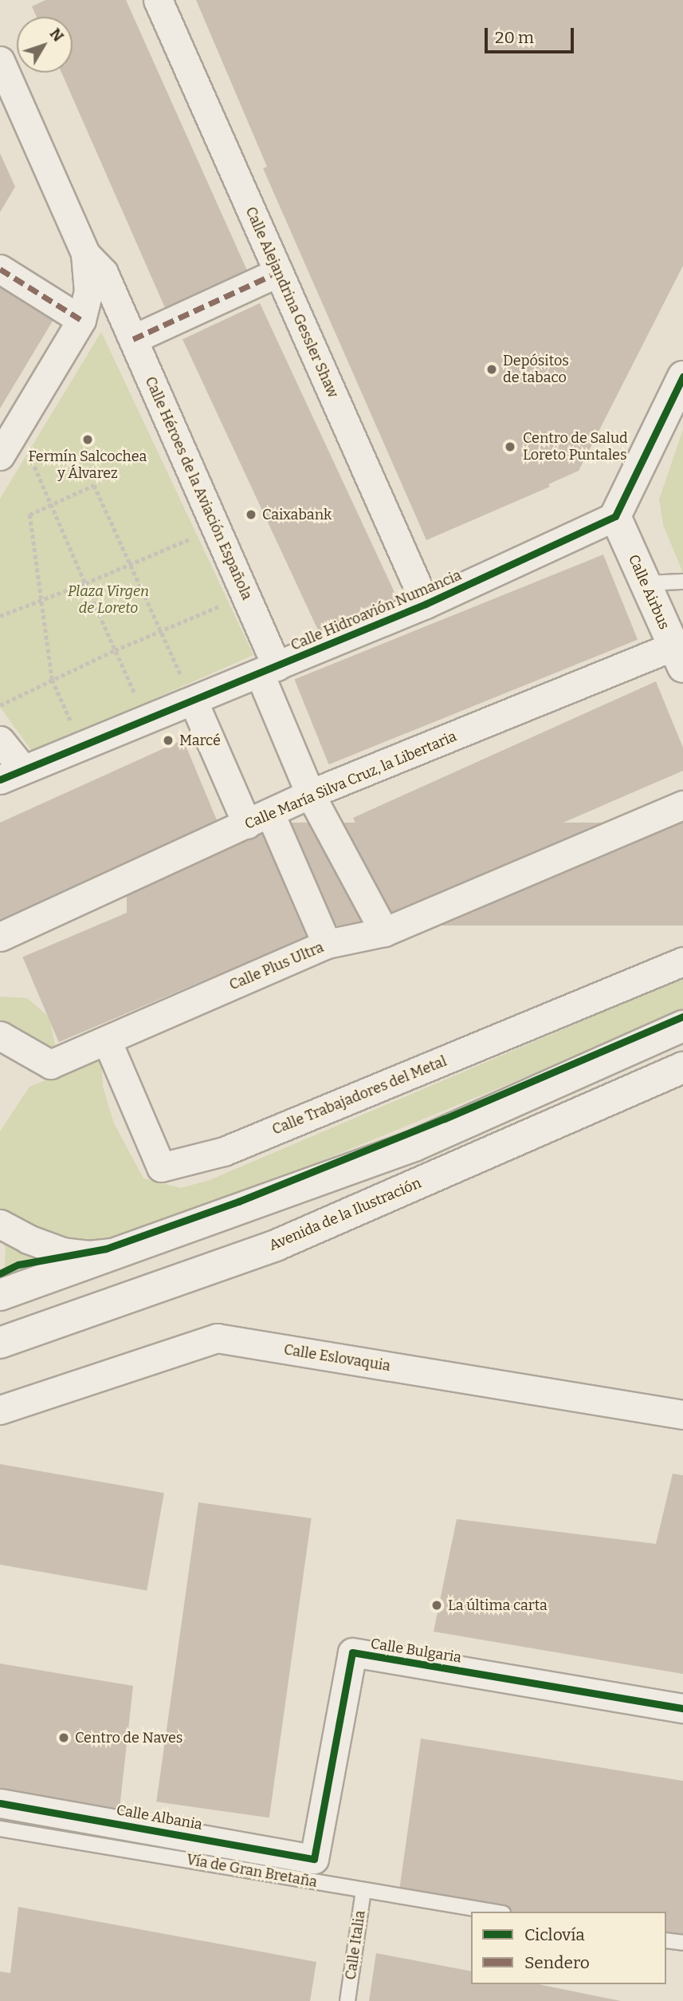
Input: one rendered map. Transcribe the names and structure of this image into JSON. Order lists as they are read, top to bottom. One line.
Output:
{"streets":{"main road":["Calle Airbus","Avenida de la Ilustración"],"street":["Calle Alejandrina Gessler Shaw","Calle Héroes de la Aviación Española","Calle Hidroavión Numancia","Calle María Silva Cruz, la Libertaria","Calle Plus Ultra","Calle Trabajadores del Metal","Calle Eslovaquia","Calle Bulgaria","Calle Albania"],"lane":["Vía de Gran Bretaña","Calle Italia"]},"crossings":[["Calle Alejandrina Gessler Shaw","Calle Hidroavión Numancia"],["Calle Héroes de la Aviación Española","Calle Hidroavión Numancia"],["Calle Héroes de la Aviación Española","Calle María Silva Cruz, la Libertaria"],["Calle Héroes de la Aviación Española","Calle Plus Ultra"],["Calle Airbus","Calle Hidroavión Numancia"],["Calle Airbus","Calle María Silva Cruz, la Libertaria"],["Calle Plus Ultra","Calle Trabajadores del Metal"],["Calle Bulgaria","Calle Albania"],["Vía de Gran Bretaña","Calle Italia"]],"parks":["Plaza Virgen de Loreto"],"places":["Depósitos de tabaco","Fermín Salcochea y Álvarez","Centro de Salud Loreto Puntales","Caixabank","Marcé","La última carta","Centro de Naves"],"legend":["Ciclovía","Sendero"],"scale_bar":"20 m","north":"top right"}
